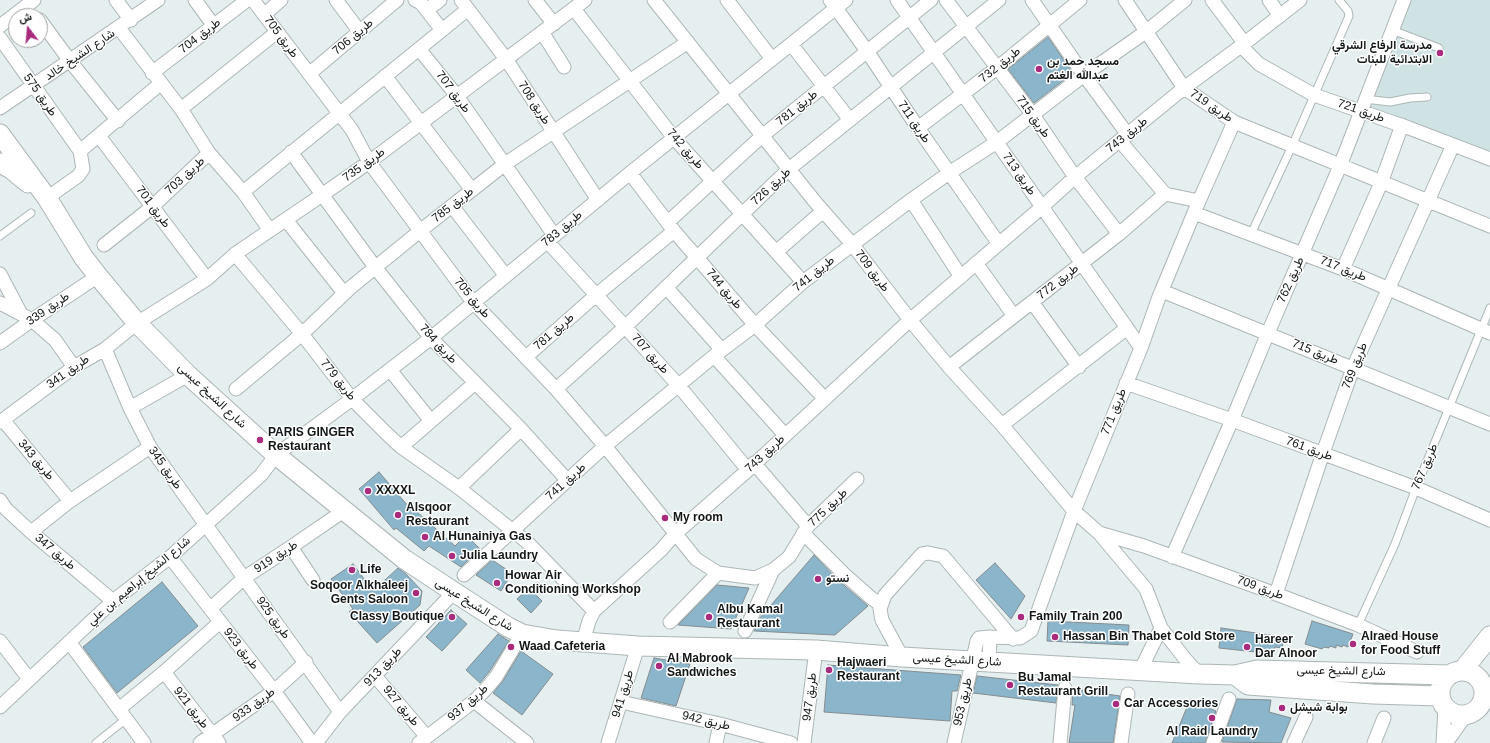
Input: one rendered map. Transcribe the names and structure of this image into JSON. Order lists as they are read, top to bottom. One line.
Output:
{"streets":{"street":["طريق 704","طريق 705","طريق 706","شارع الشيخ خالد","طريق 732","طريق 707","طريق 575","طريق 708","طريق 719","طريق 781","طريق 721","طريق 715","طريق 711","طريق 743","طريق 742","طريق 735","طريق 713","طريق 703","طريق 726","طريق 785","طريق 701","طريق 783","طريق 717","طريق 709","طريق 741","طريق 762","طريق 772","طريق 744","طريق 339","طريق 784","طريق 769","طريق 341","طريق 779","شارع الشيخ عيسى","طريق 771","طريق 761","طريق 343","طريق 345","طريق 775","طريق 347","طريق 919","شارع الشيخ إبراهيم بن علي","طريق 925","طريق 923","طريق 913","طريق 941","طريق 947","طريق 953","طريق 937","طريق 933","طريق 927","طريق 921","طريق 942"],"lane":["طريق 767"]},"crossings":[["طريق 705","طريق 706"],["طريق 705","طريق 708"],["طريق 705","طريق 781"],["طريق 705","طريق 743"],["طريق 705","طريق 735"],["طريق 705","طريق 726"],["طريق 705","طريق 785"],["طريق 705","طريق 783"],["طريق 705","طريق 741"],["طريق 705","طريق 775"],["شارع الشيخ خالد","طريق 575"],["طريق 732","طريق 715"],["طريق 732","طريق 711"],["طريق 732","طريق 713"],["طريق 707","طريق 708"],["طريق 707","طريق 781"],["طريق 707","طريق 743"],["طريق 707","طريق 735"],["طريق 707","طريق 726"],["طريق 707","طريق 785"],["طريق 707","طريق 783"],["طريق 707","طريق 741"],["طريق 707","طريق 775"],["طريق 708","طريق 735"],["طريق 708","طريق 785"],["طريق 708","طريق 783"],["طريق 719","طريق 743"],["طريق 719","طريق 741"],["طريق 719","طريق 762"],["طريق 719","طريق 769"],["طريق 719","طريق 771"],["طريق 781","طريق 711"],["طريق 781","طريق 742"],["طريق 781","طريق 713"],["طريق 781","طريق 709"],["طريق 781","طريق 744"],["طريق 721","طريق 743"],["طريق 721","طريق 762"],["طريق 721","طريق 769"],["طريق 715","طريق 743"],["طريق 715","طريق 726"],["طريق 715","طريق 741"],["طريق 715","طريق 762"],["طريق 715","طريق 772"],["طريق 715","طريق 769"],["طريق 715","طريق 771"],["طريق 715","طريق 767"],["طريق 711","طريق 743"],["طريق 711","طريق 726"],["طريق 711","طريق 783"],["طريق 711","طريق 741"],["طريق 743","طريق 713"],["طريق 743","طريق 709"],["طريق 743","طريق 744"],["طريق 743","طريق 779"],["طريق 743","شارع الشيخ عيسى"],["طريق 742","طريق 735"],["طريق 742","طريق 726"],["طريق 742","طريق 785"],["طريق 742","طريق 783"],["طريق 742","طريق 741"],["طريق 735","طريق 701"],["طريق 735","طريق 784"],["طريق 735","طريق 341"],["طريق 735","طريق 779"],["طريق 735","شارع الشيخ عيسى"],["طريق 713","طريق 726"],["طريق 713","طريق 741"],["طريق 713","طريق 772"],["طريق 713","طريق 771"],["طريق 703","طريق 701"],["طريق 726","طريق 709"],["طريق 726","طريق 744"],["طريق 785","طريق 709"],["طريق 785","طريق 784"],["طريق 785","طريق 779"],["طريق 783","طريق 709"],["طريق 783","طريق 744"],["طريق 783","طريق 784"],["طريق 783","طريق 779"],["طريق 783","شارع الشيخ عيسى"],["طريق 783","شارع الشيخ إبراهيم بن علي"],["طريق 717","طريق 762"],["طريق 717","طريق 769"],["طريق 717","طريق 771"],["طريق 717","طريق 767"],["طريق 709","طريق 741"],["طريق 709","طريق 762"],["طريق 709","طريق 772"],["طريق 709","طريق 769"],["طريق 709","شارع الشيخ عيسى"],["طريق 709","طريق 771"],["طريق 709","طريق 767"],["طريق 741","طريق 744"],["طريق 741","طريق 784"],["طريق 741","طريق 779"],["طريق 762","طريق 761"],["طريق 339","شارع الشيخ عيسى"],["طريق 769","طريق 761"],["طريق 341","شارع الشيخ عيسى"],["طريق 341","طريق 343"],["طريق 341","طريق 345"],["شارع الشيخ عيسى","طريق 771"],["شارع الشيخ عيسى","طريق 919"],["شارع الشيخ عيسى","شارع الشيخ إبراهيم بن علي"],["شارع الشيخ عيسى","طريق 913"],["شارع الشيخ عيسى","طريق 941"],["شارع الشيخ عيسى","طريق 947"],["شارع الشيخ عيسى","طريق 953"],["شارع الشيخ عيسى","طريق 937"],["طريق 771","طريق 761"],["طريق 771","طريق 953"],["طريق 761","طريق 767"],["طريق 345","شارع الشيخ إبراهيم بن علي"],["طريق 345","طريق 925"],["طريق 347","شارع الشيخ إبراهيم بن علي"],["طريق 919","طريق 925"],["طريق 919","طريق 923"],["شارع الشيخ إبراهيم بن علي","طريق 925"],["شارع الشيخ إبراهيم بن علي","طريق 923"],["طريق 925","طريق 913"],["طريق 925","طريق 933"],["طريق 923","طريق 913"],["طريق 923","طريق 933"],["طريق 913","طريق 927"],["طريق 941","طريق 942"],["طريق 937","طريق 927"],["طريق 933","طريق 921"]],"places":["مدرسة الرفاع الشرقي الابتدائية للبنات","مسجد حمد بن عبدالله الغتم","PARIS GINGER Restaurant","XXXXL","Alsqoor Restaurant","My room","Al Hunainiya Gas","Julia Laundry","Life","نستو","Howar Air Conditioning Workshop","Soqoor Alkhaleej Gents Saloon","Classy Boutique","Albu Kamal Restaurant","Family Train 200","Hassan Bin Thabet Cold Store","Alraed House for Food Stuff","Waad Cafeteria","Hareer Dar Alnoor","Al Mabrook Sandwiches","Hajwaeri Restaurant","Bu Jamal Restaurant Grill","Car Accessories","بوابة شيشل","Al Raid Laundry"],"north":"top"}
